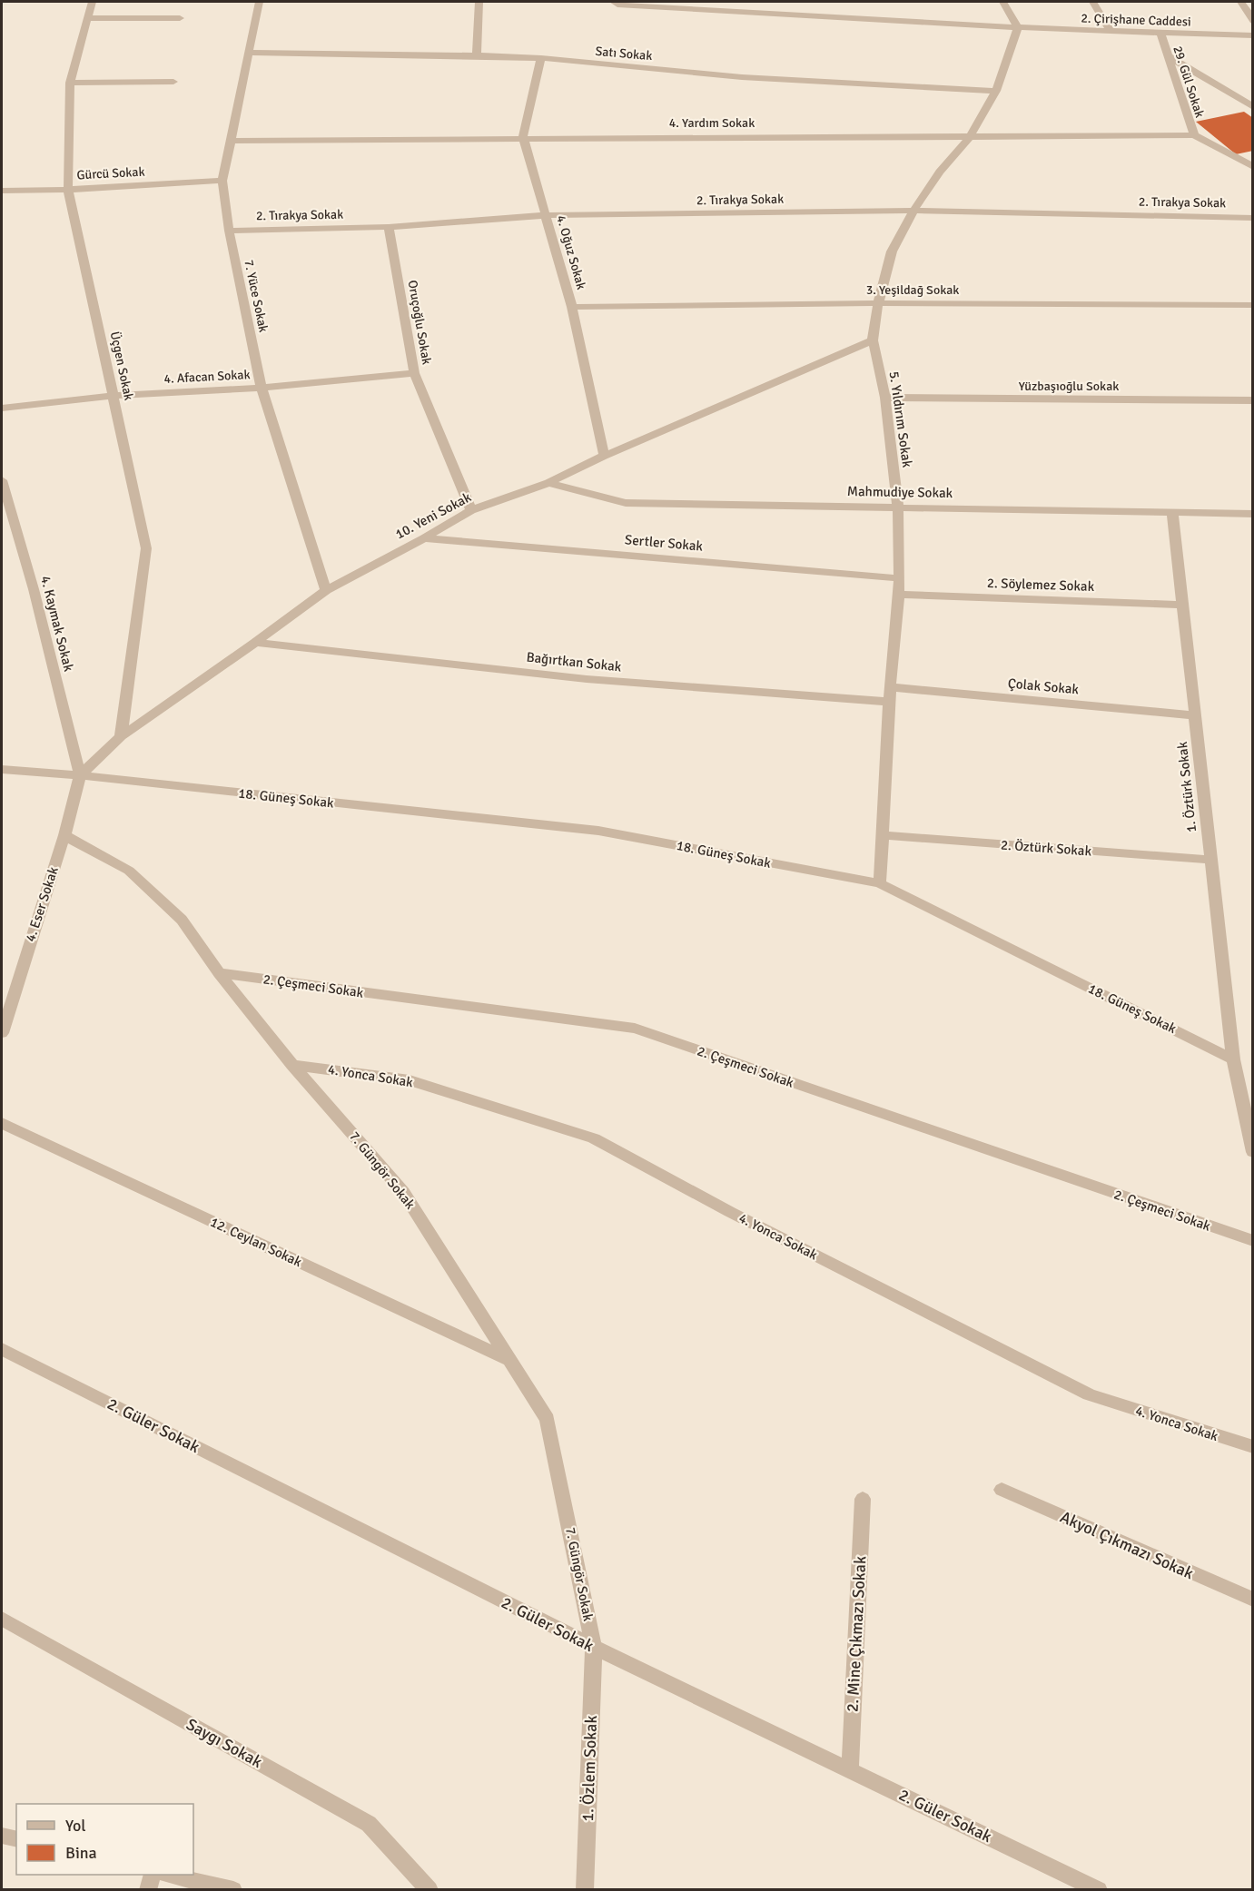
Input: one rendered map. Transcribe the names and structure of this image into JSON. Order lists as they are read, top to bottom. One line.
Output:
{"streets":{"street":["2. Çirişhane Caddesi","Satı Sokak","29. Gül Sokak","4. Yardım Sokak","Gürcü Sokak","2. Tırakya Sokak","4. Oğuz Sokak","3. Yeşildağ Sokak","7. Yüce Sokak","Oruçoğlu Sokak","Üçgen Sokak","4. Afacan Sokak","Yüzbaşıoğlu Sokak","5. Yıldırım Sokak","Mahmudiye Sokak","10. Yeni Sokak","Sertler Sokak","2. Söylemez Sokak","4. Kaymak Sokak","Bağırtkan Sokak","Çolak Sokak","1. Öztürk Sokak","18. Güneş Sokak","2. Öztürk Sokak","4. Eser Sokak","2. Çeşmeci Sokak","4. Yonca Sokak","7. Güngör Sokak","12. Ceylan Sokak","2. Güler Sokak","Akyol Çıkmazı Sokak","2. Mine Çıkmazı Sokak","Saygı Sokak","1. Özlem Sokak"]},"crossings":[["2. Çirişhane Caddesi","29. Gül Sokak"],["2. Çirişhane Caddesi","5. Yıldırım Sokak"],["Satı Sokak","4. Oğuz Sokak"],["Satı Sokak","7. Yüce Sokak"],["Satı Sokak","5. Yıldırım Sokak"],["29. Gül Sokak","4. Yardım Sokak"],["4. Yardım Sokak","4. Oğuz Sokak"],["4. Yardım Sokak","7. Yüce Sokak"],["4. Yardım Sokak","5. Yıldırım Sokak"],["Gürcü Sokak","7. Yüce Sokak"],["Gürcü Sokak","Üçgen Sokak"],["2. Tırakya Sokak","4. Oğuz Sokak"],["2. Tırakya Sokak","7. Yüce Sokak"],["2. Tırakya Sokak","Oruçoğlu Sokak"],["2. Tırakya Sokak","5. Yıldırım Sokak"],["4. Oğuz Sokak","3. Yeşildağ Sokak"],["4. Oğuz Sokak","10. Yeni Sokak"],["3. Yeşildağ Sokak","5. Yıldırım Sokak"],["7. Yüce Sokak","4. Afacan Sokak"],["7. Yüce Sokak","10. Yeni Sokak"],["Oruçoğlu Sokak","4. Afacan Sokak"],["Oruçoğlu Sokak","10. Yeni Sokak"],["Üçgen Sokak","4. Afacan Sokak"],["Üçgen Sokak","10. Yeni Sokak"],["Yüzbaşıoğlu Sokak","5. Yıldırım Sokak"],["5. Yıldırım Sokak","Mahmudiye Sokak"],["5. Yıldırım Sokak","10. Yeni Sokak"],["5. Yıldırım Sokak","Sertler Sokak"],["5. Yıldırım Sokak","2. Söylemez Sokak"],["5. Yıldırım Sokak","Bağırtkan Sokak"],["5. Yıldırım Sokak","Çolak Sokak"],["5. Yıldırım Sokak","18. Güneş Sokak"],["5. Yıldırım Sokak","2. Öztürk Sokak"],["Mahmudiye Sokak","10. Yeni Sokak"],["Mahmudiye Sokak","1. Öztürk Sokak"],["10. Yeni Sokak","Sertler Sokak"],["10. Yeni Sokak","4. Kaymak Sokak"],["10. Yeni Sokak","Bağırtkan Sokak"],["10. Yeni Sokak","18. Güneş Sokak"],["10. Yeni Sokak","4. Eser Sokak"],["2. Söylemez Sokak","1. Öztürk Sokak"],["4. Kaymak Sokak","18. Güneş Sokak"],["4. Kaymak Sokak","4. Eser Sokak"],["Çolak Sokak","1. Öztürk Sokak"],["1. Öztürk Sokak","18. Güneş Sokak"],["1. Öztürk Sokak","2. Öztürk Sokak"],["18. Güneş Sokak","4. Eser Sokak"],["4. Eser Sokak","7. Güngör Sokak"],["2. Çeşmeci Sokak","7. Güngör Sokak"],["4. Yonca Sokak","7. Güngör Sokak"],["7. Güngör Sokak","12. Ceylan Sokak"],["7. Güngör Sokak","2. Güler Sokak"],["7. Güngör Sokak","1. Özlem Sokak"],["2. Güler Sokak","2. Mine Çıkmazı Sokak"],["2. Güler Sokak","1. Özlem Sokak"]],"legend":["Yol","Bina"]}
